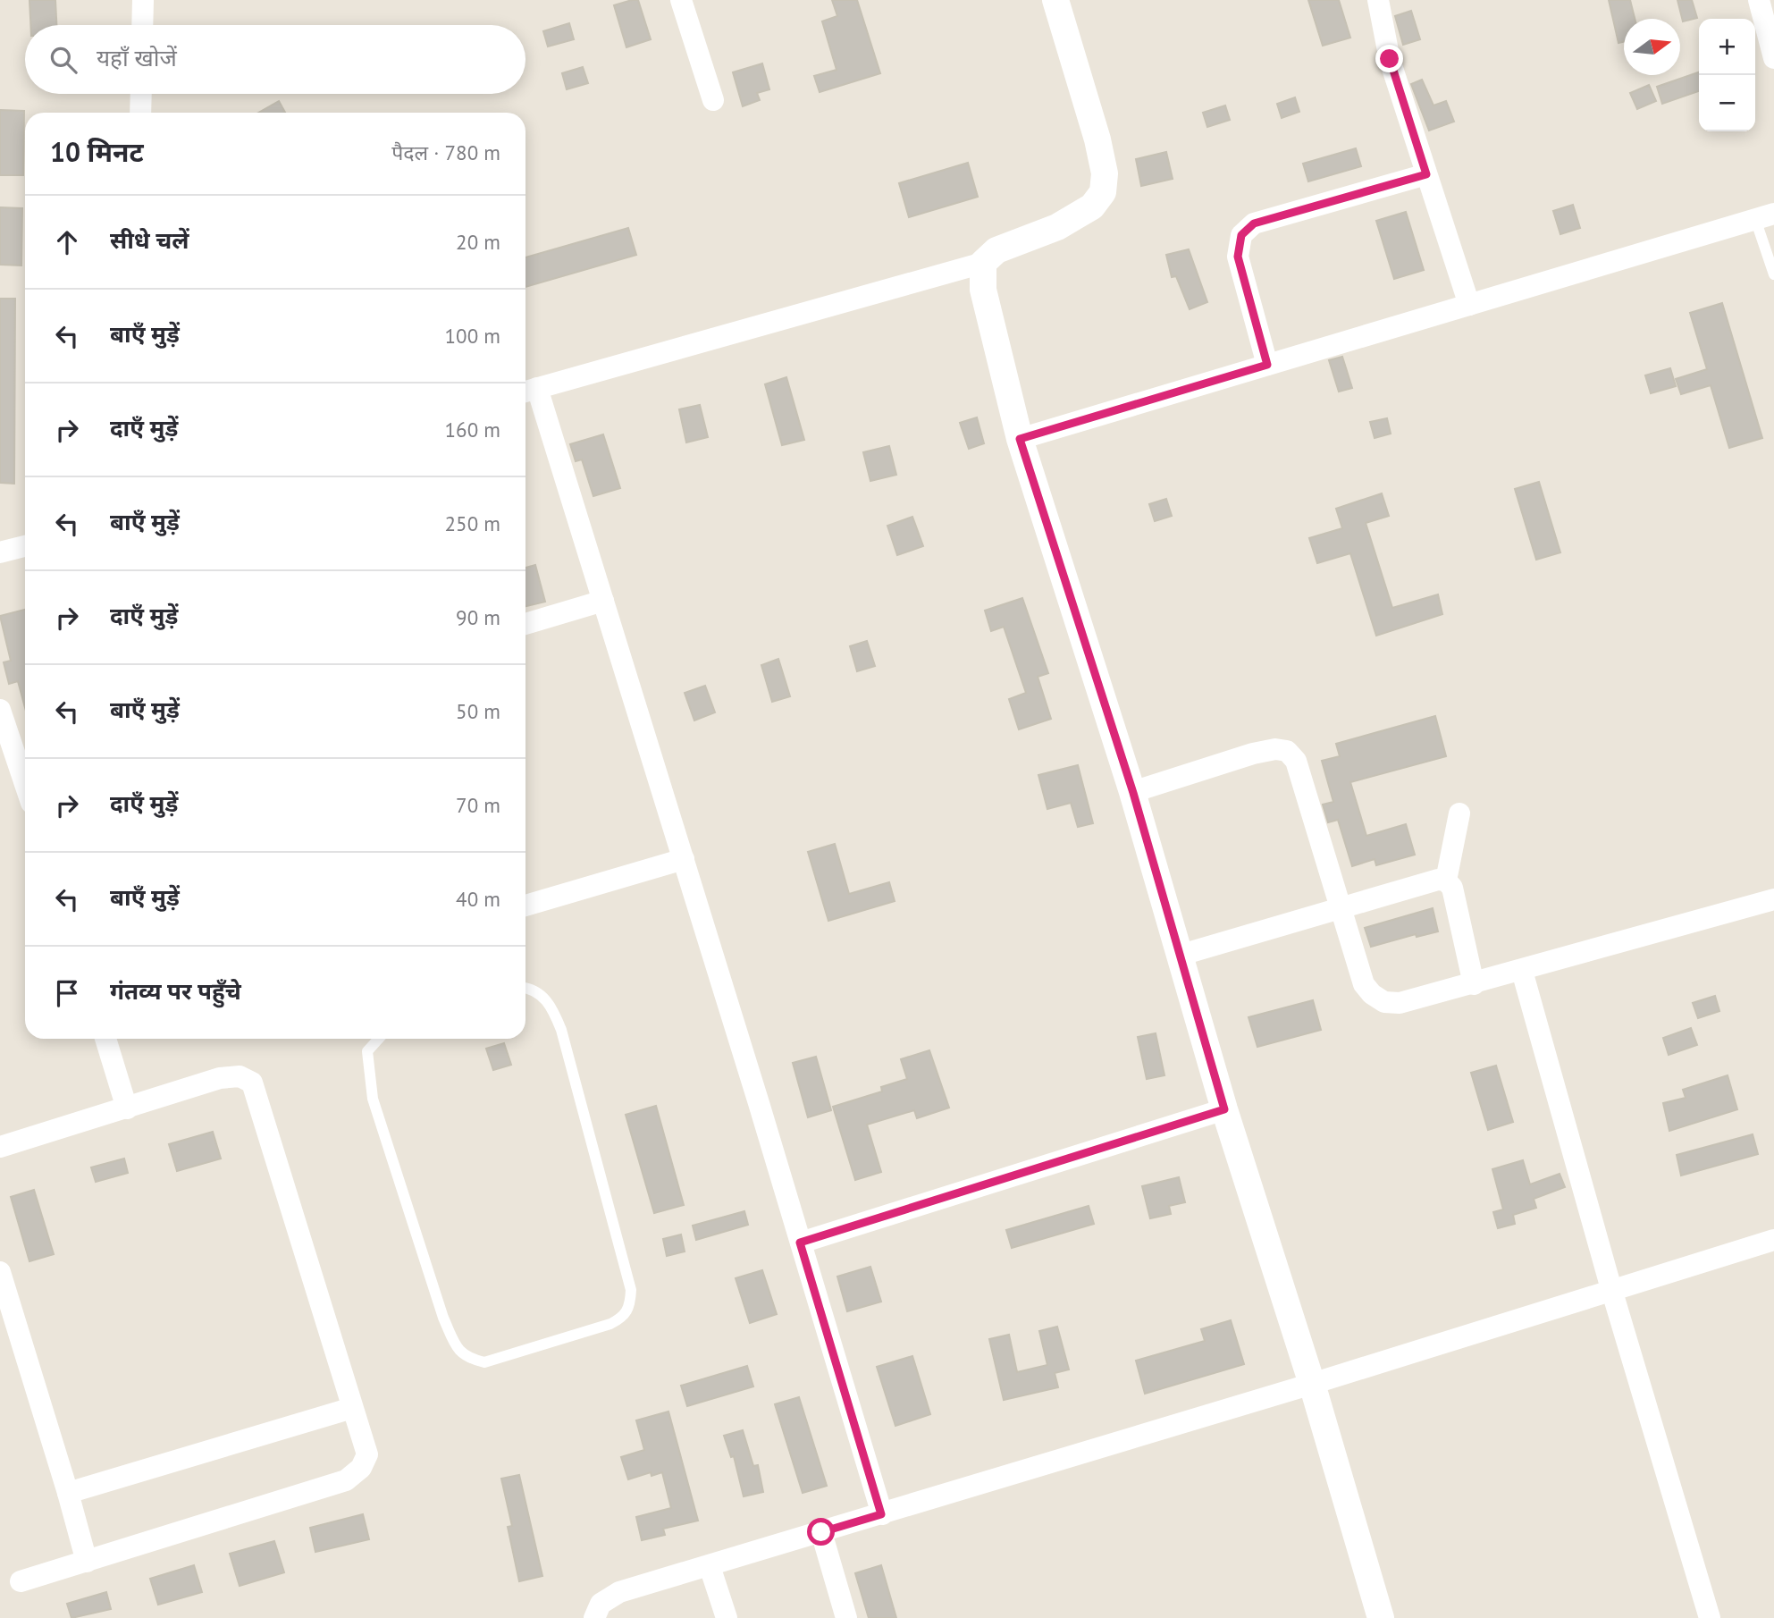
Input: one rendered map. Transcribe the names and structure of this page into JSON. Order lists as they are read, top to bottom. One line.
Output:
{"north":"right","page":{"map_buttons":["+","−"],"search":"यहाँ खोजें","heading":["10 मिनट","पैदल · 780 m"],"list":[["सीधे चलें","20 m"],["बाएँ मुड़ें","100 m"],["दाएँ मुड़ें","160 m"],["बाएँ मुड़ें","250 m"],["दाएँ मुड़ें","90 m"],["बाएँ मुड़ें","50 m"],["दाएँ मुड़ें","70 m"],["बाएँ मुड़ें","40 m"],"गंतव्य पर पहुँचे"]}}
